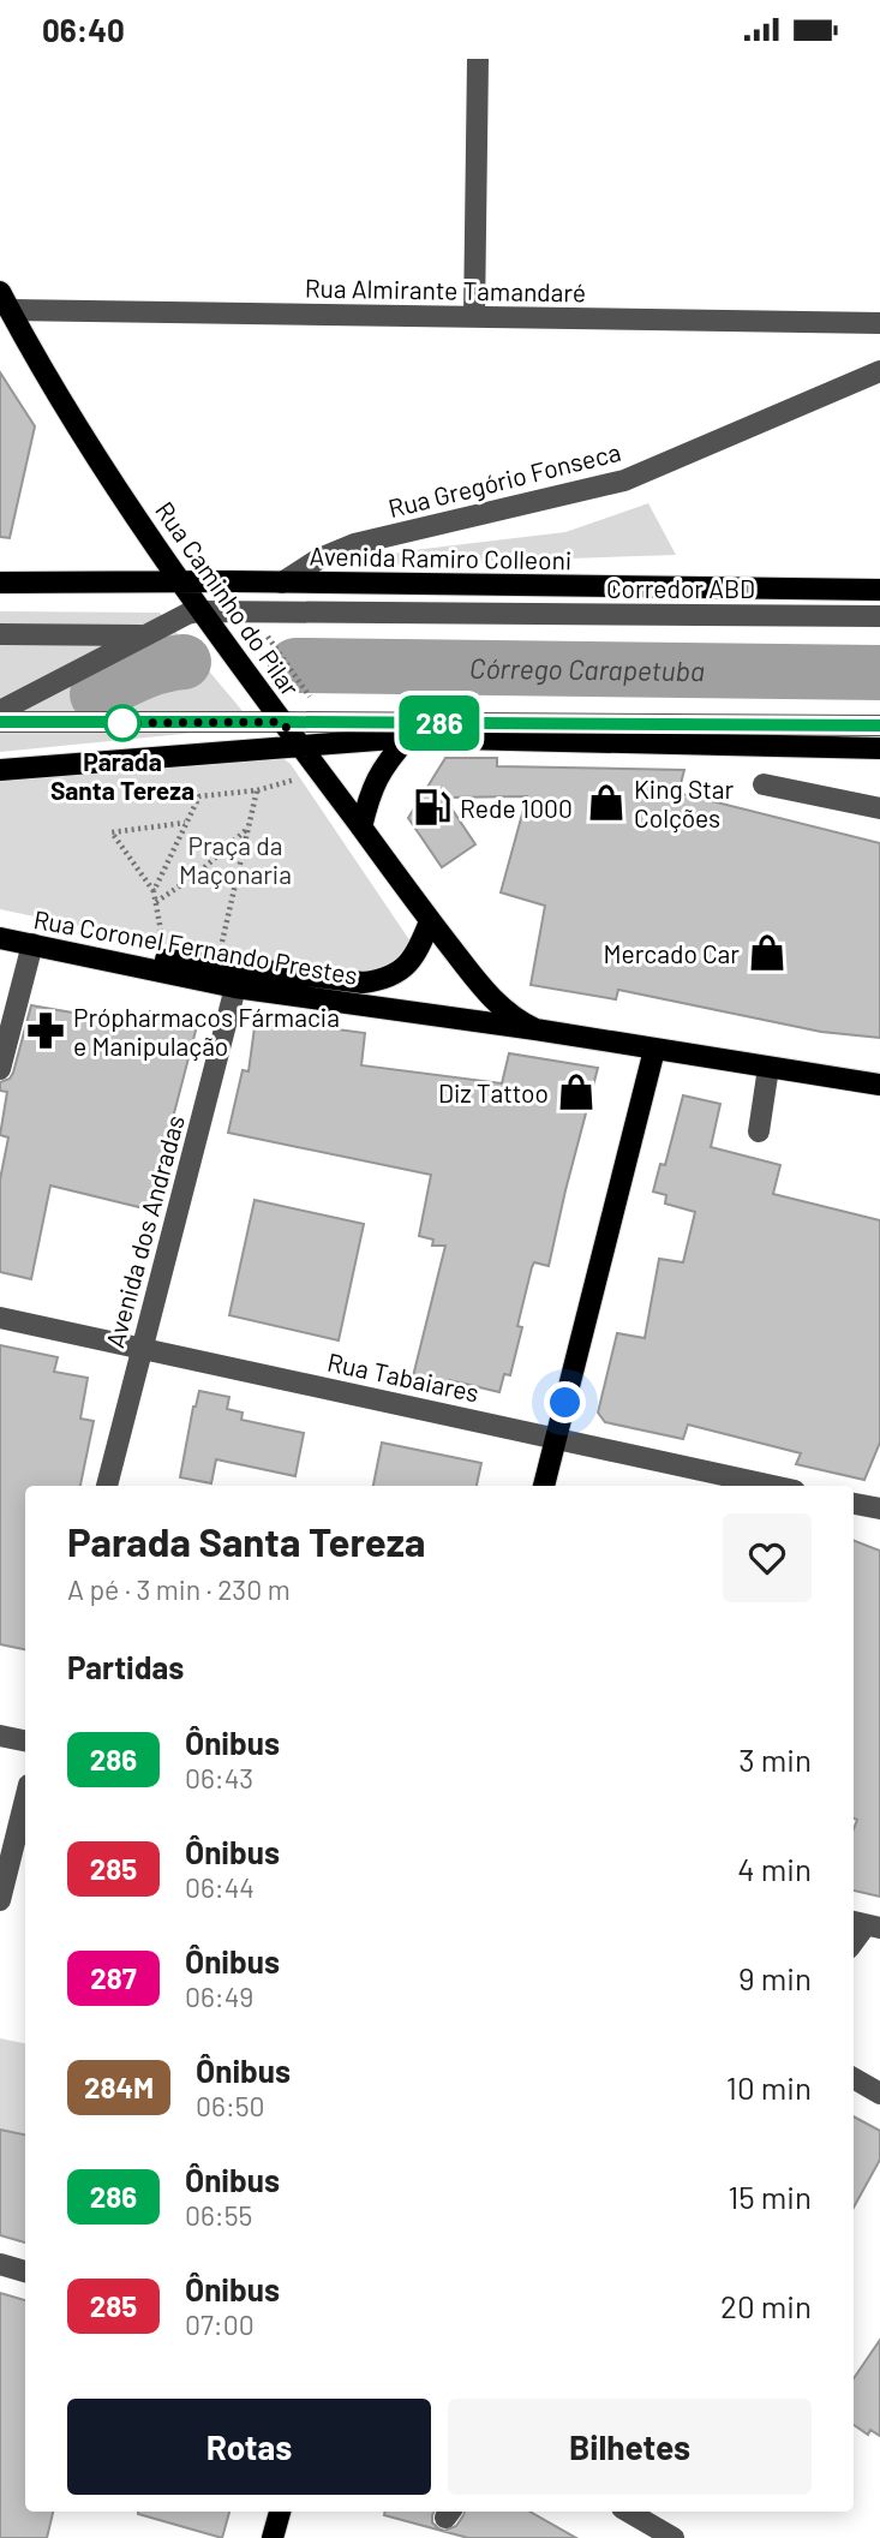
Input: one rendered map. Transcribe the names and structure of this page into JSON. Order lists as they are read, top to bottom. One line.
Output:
{"streets":{"main road":["Avenida Ramiro Colleoni","Rua Caminho do Pilar","Rua Coronel Fernando Prestes"],"street":["Rua Almirante Tamandaré","Rua Gregório Fonseca","Corredor ABD","Avenida dos Andradas","Rua Tabaiares"]},"crossings":[["Rua Almirante Tamandaré","Rua Caminho do Pilar"],["Rua Gregório Fonseca","Avenida Ramiro Colleoni"],["Avenida Ramiro Colleoni","Rua Caminho do Pilar"],["Corredor ABD","Rua Caminho do Pilar"],["Rua Caminho do Pilar","Rua Coronel Fernando Prestes"],["Rua Coronel Fernando Prestes","Avenida dos Andradas"],["Avenida dos Andradas","Rua Tabaiares"]],"water":["Córrego Carapetuba"],"parks":["Praça da Maçonaria"],"places":{"other":["Parada Santa Tereza"],"shop":["King Star Colções","Mercado Car","Diz Tattoo"],"fuel station":["Rede 1000"],"pharmacy":["Própharmacos Fármacia e Manipulação"]},"lines":["bus line 286"],"page":{"status":"06:40","on_map":"286","heading":[["Parada Santa Tereza","A pé · 3 min · 230 m"],"Partidas"],"list":[{"mark":"286","name":"Ônibus","note":"06:43","value":"3 min"},{"mark":"285","name":"Ônibus","note":"06:44","value":"4 min"},{"mark":"287","name":"Ônibus","note":"06:49","value":"9 min"},{"mark":"284M","name":"Ônibus","note":"06:50","value":"10 min"},{"mark":"286","name":"Ônibus","note":"06:55","value":"15 min"},{"mark":"285","name":"Ônibus","note":"07:00","value":"20 min"}],"buttons":["Rotas","Bilhetes"]}}
